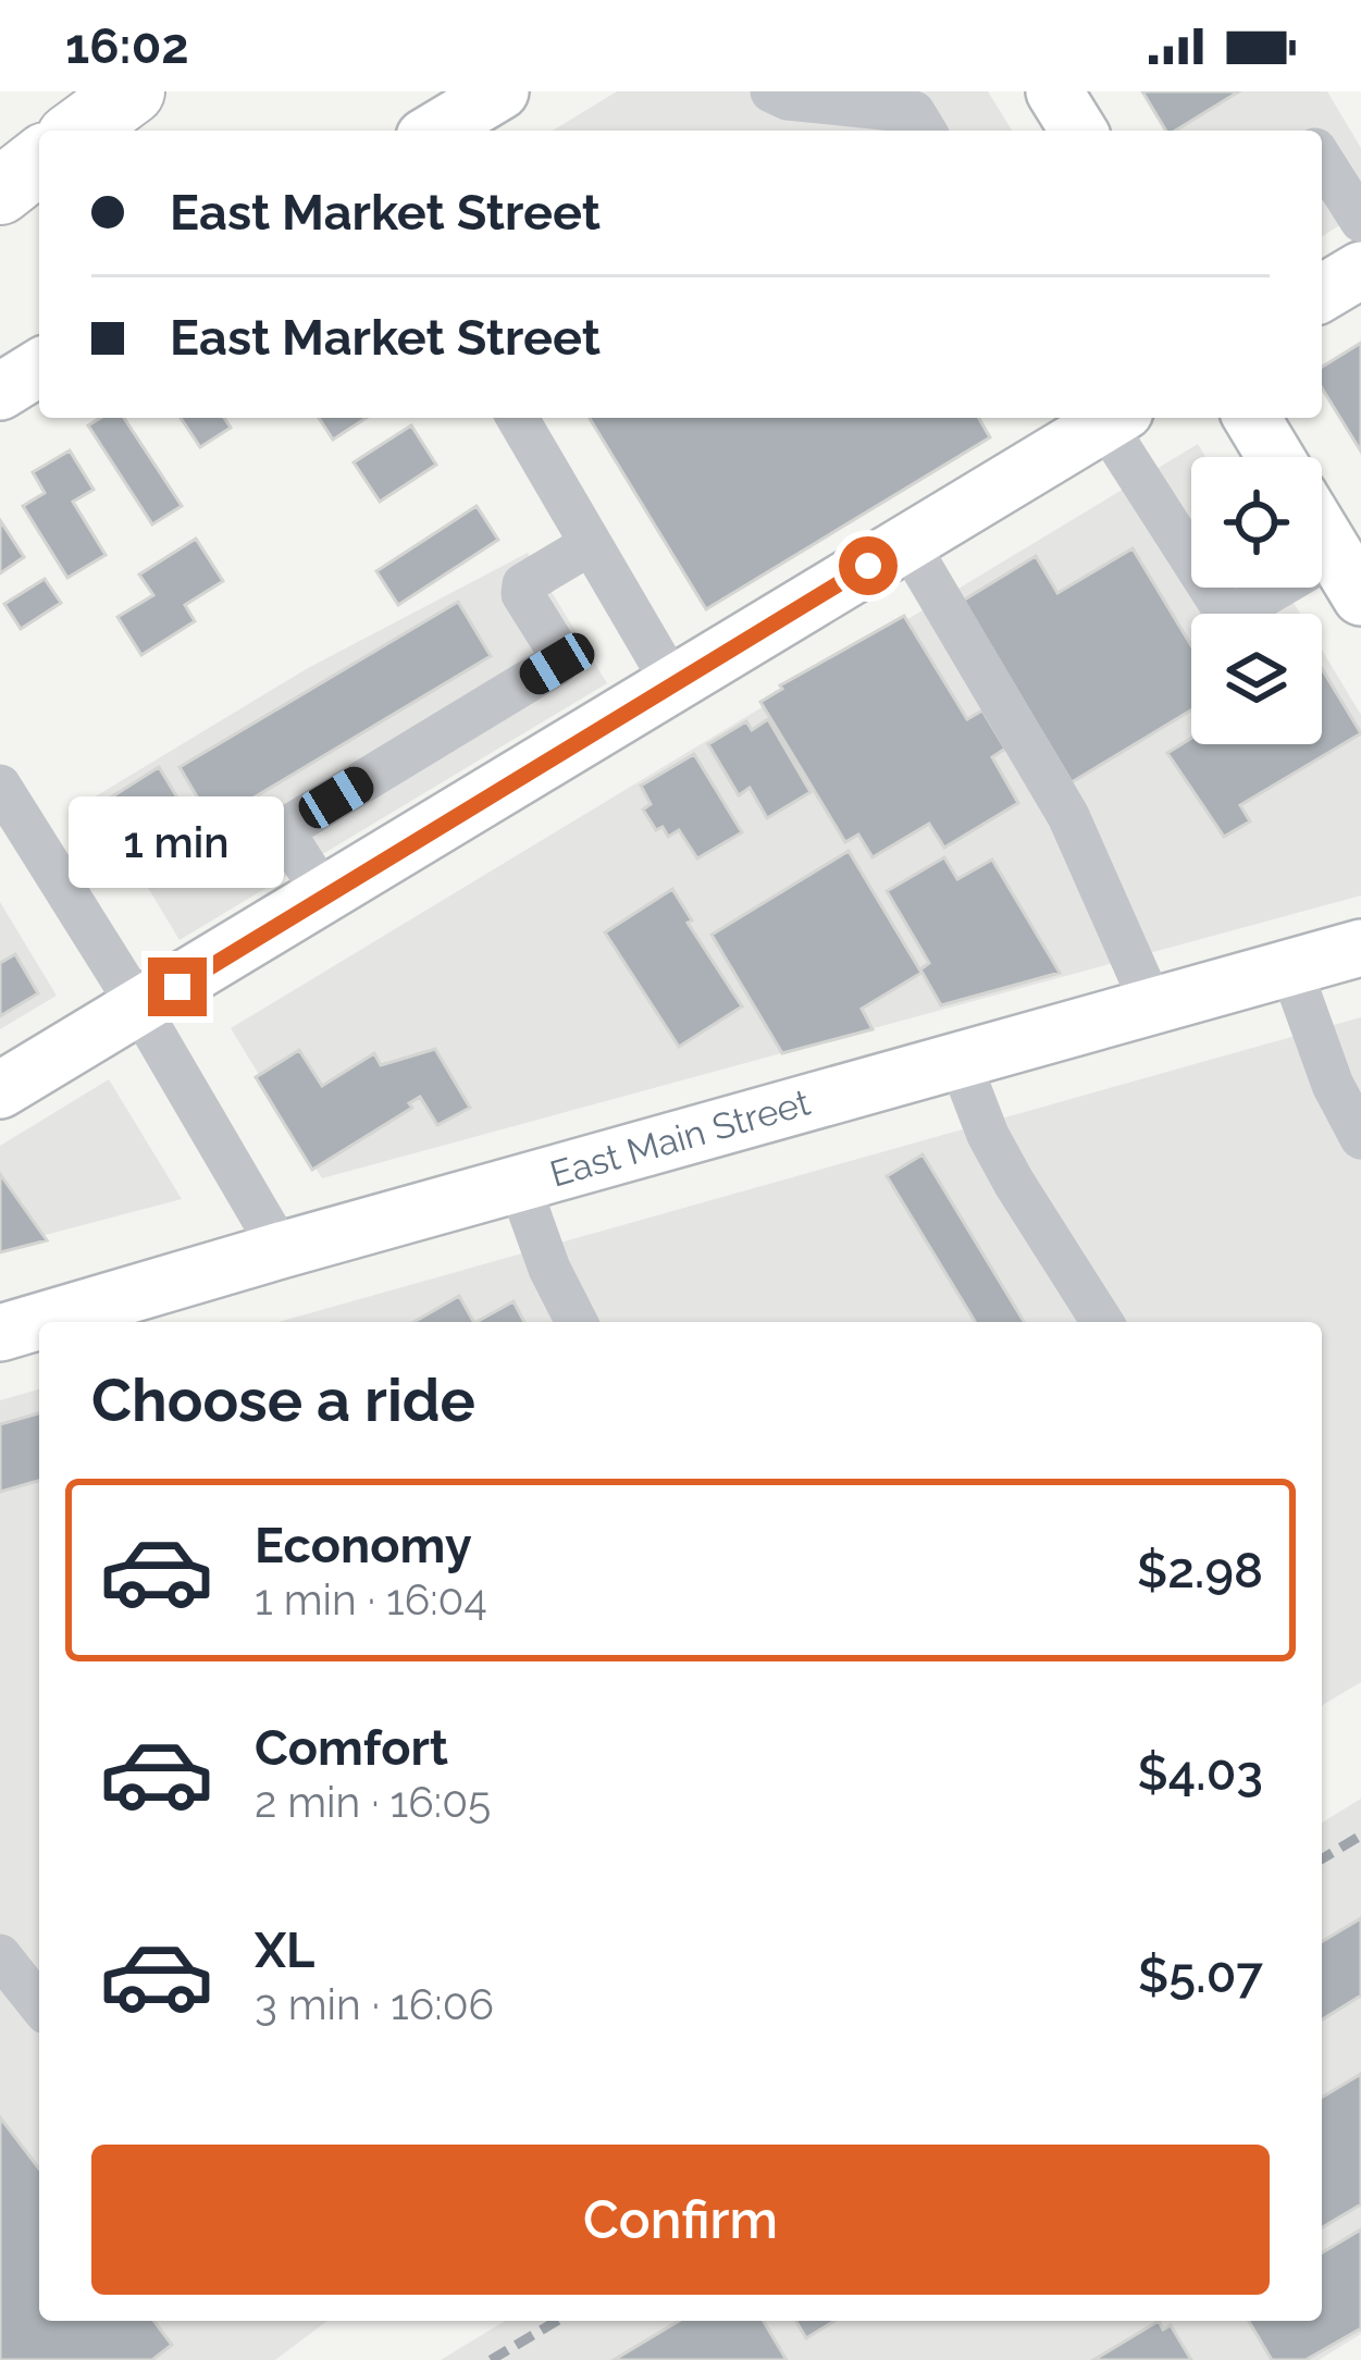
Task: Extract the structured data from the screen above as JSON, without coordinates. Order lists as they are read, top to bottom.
{
  "streets": {
    "main road": ["East Main Street"]
  },
  "page": {
    "status": "16:02",
    "banner": ["East Market Street", "East Market Street"],
    "bubble": "1 min",
    "heading": "Choose a ride",
    "list": [
      {
        "name": "Economy",
        "note": "1 min · 16:04",
        "value": "$2.98"
      },
      {
        "name": "Comfort",
        "note": "2 min · 16:05",
        "value": "$4.03"
      },
      {
        "name": "XL",
        "note": "3 min · 16:06",
        "value": "$5.07"
      }
    ],
    "buttons": "Confirm"
  }
}
